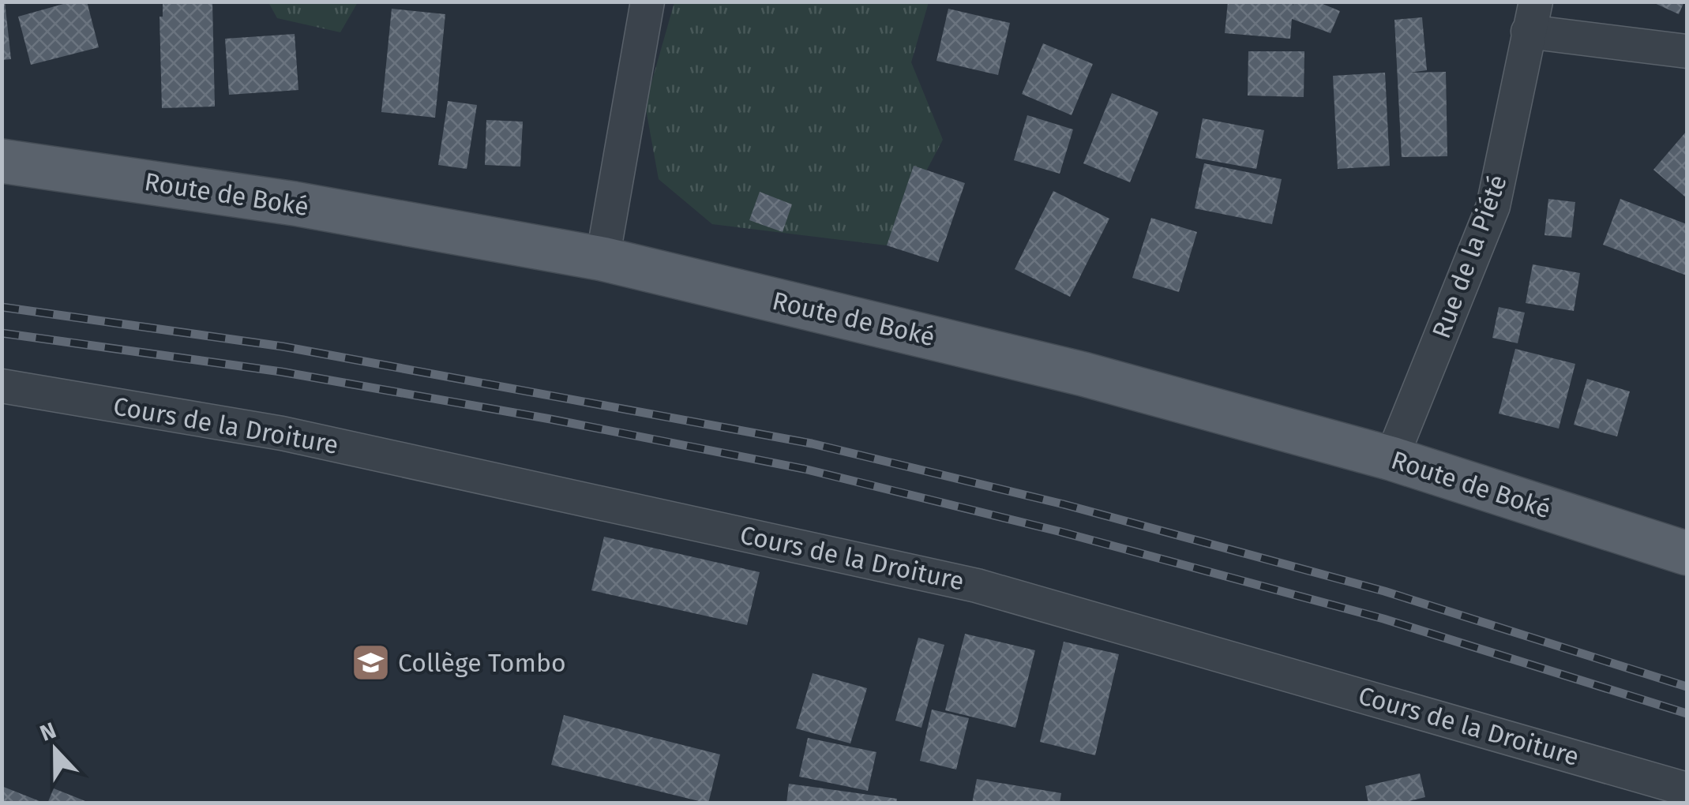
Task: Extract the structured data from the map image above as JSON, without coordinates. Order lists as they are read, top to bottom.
{
  "streets": {
    "main road": ["Route de Boké"],
    "street": ["Rue de la Piété", "Cours de la Droiture"]
  },
  "crossings": [
    ["Route de Boké", "Rue de la Piété"]
  ],
  "places": {
    "school or university": ["Collège Tombo"]
  },
  "north": "top"
}
